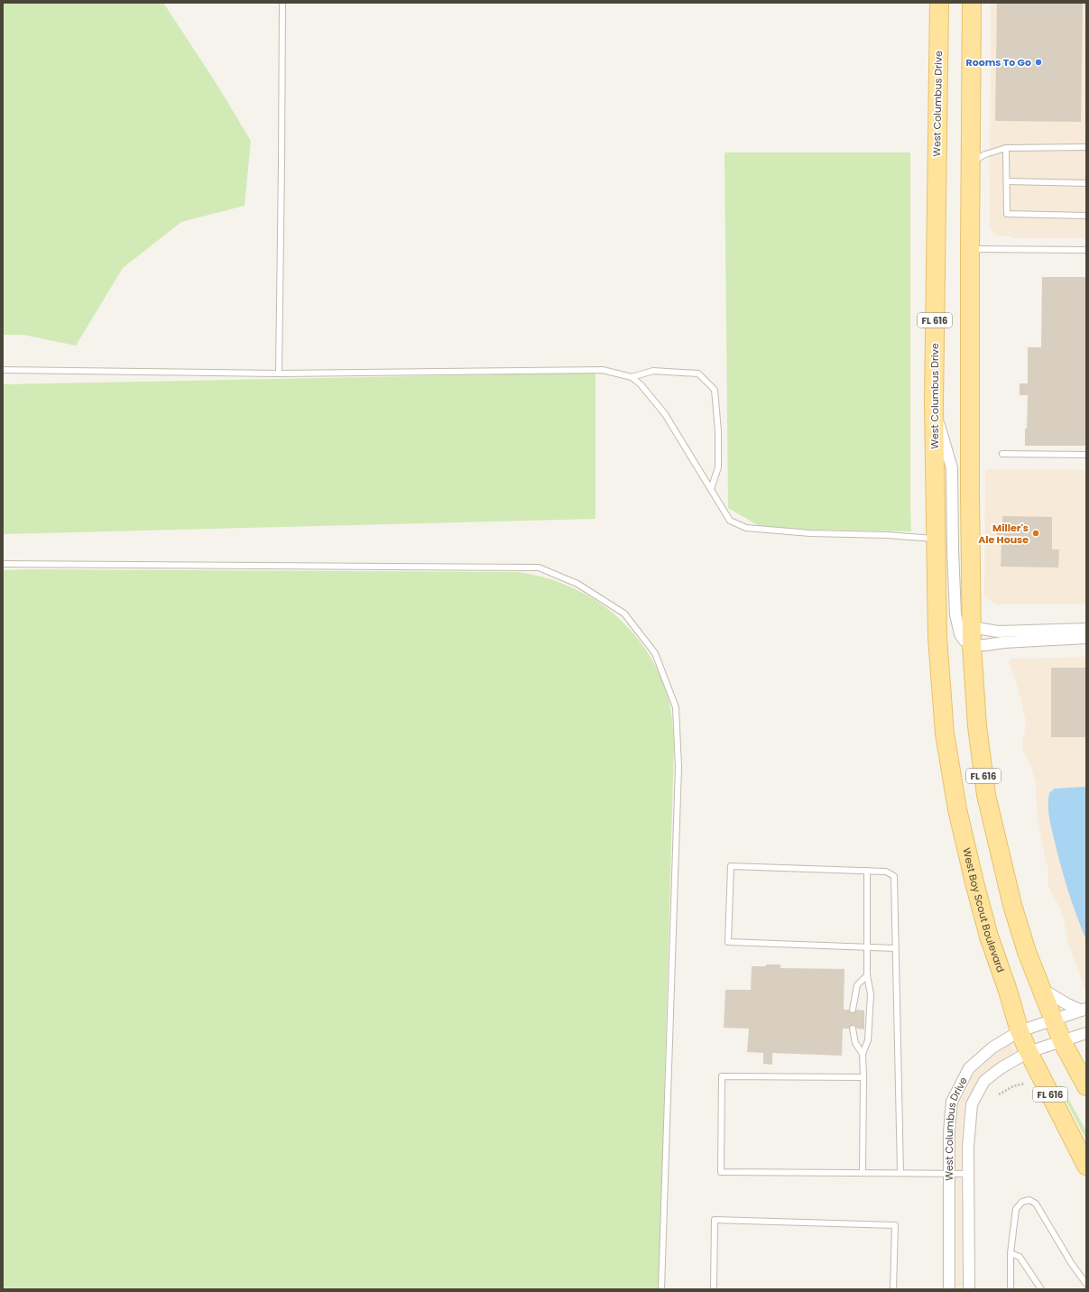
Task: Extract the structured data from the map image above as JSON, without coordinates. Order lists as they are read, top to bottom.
{
  "streets": {
    "main road": ["West Columbus Drive", "FL 616", "West Boy Scout Boulevard"]
  },
  "crossings": [
    ["West Columbus Drive", "FL 616"],
    ["West Columbus Drive", "West Boy Scout Boulevard"]
  ],
  "places": ["Rooms To Go", "Miller's Ale House"]
}
